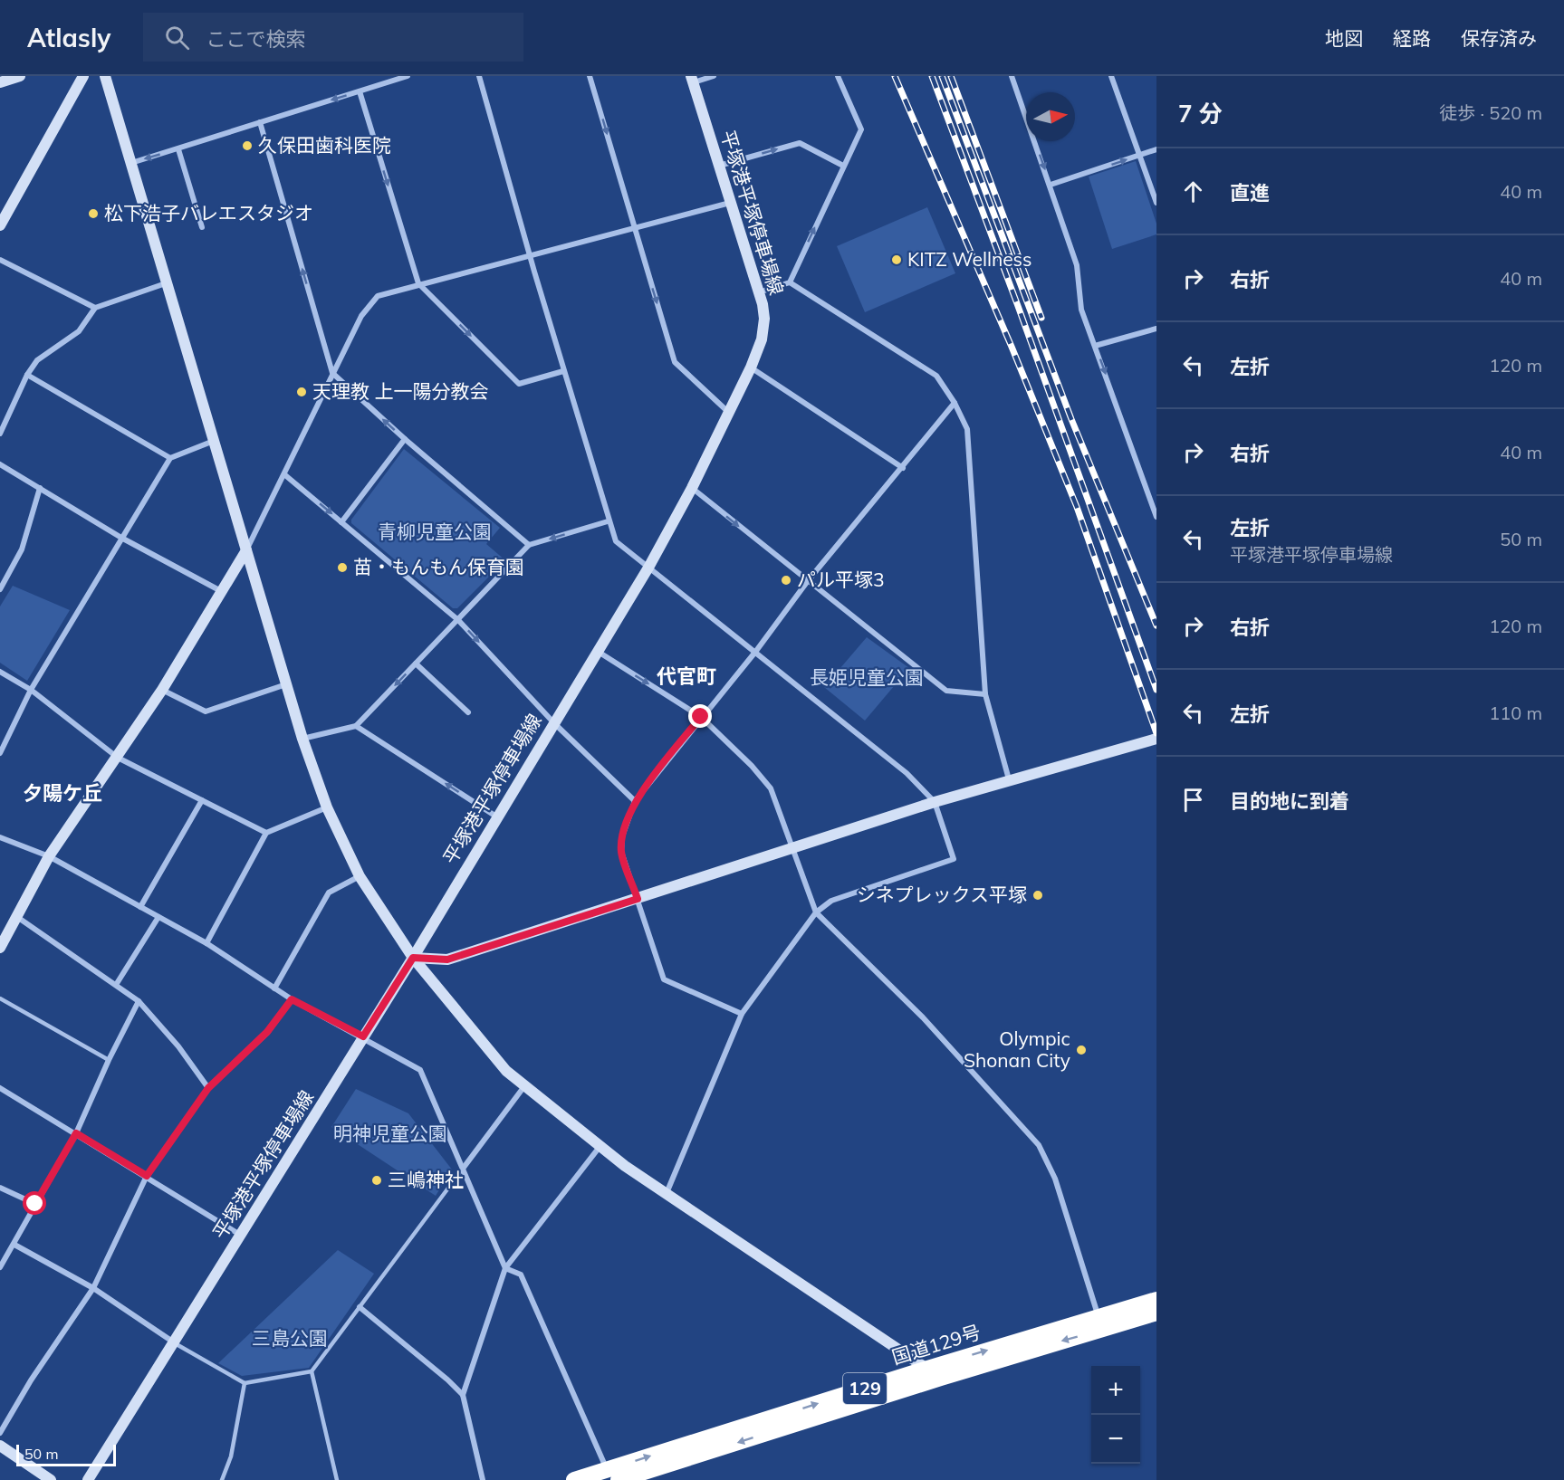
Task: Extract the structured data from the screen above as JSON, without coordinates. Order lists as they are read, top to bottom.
{
  "streets": {
    "highway": ["国道129号", "129"],
    "street": ["平塚港平塚停車場線"]
  },
  "districts": ["代官町", "夕陽ケ丘"],
  "parks": [
    "青柳児童公園",
    "長姫児童公園",
    "明神児童公園",
    "三島公園"
  ],
  "places": [
    "久保田歯科医院",
    "松下浩子バレエスタジオ",
    "KITZ Wellness",
    "天理教 上一陽分教会",
    "苗・もんもん保育園",
    "パル平塚3",
    "シネプレックス平塚",
    "Olympic Shonan City",
    "三嶋神社"
  ],
  "scale_bar": "50 m",
  "north": "right",
  "page": {
    "header": "Atlasly",
    "search": "ここで検索",
    "nav": ["地図", "経路", "保存済み"],
    "heading": ["7 分", "徒歩 · 520 m"],
    "list": [
      ["直進", "40 m"],
      ["右折", "40 m"],
      ["左折", "120 m"],
      ["右折", "40 m"],
      ["左折", "平塚港平塚停車場線", "50 m"],
      ["右折", "120 m"],
      ["左折", "110 m"],
      "目的地に到着"
    ],
    "map_buttons": ["+", "−"],
    "scale": "50 m"
  }
}
